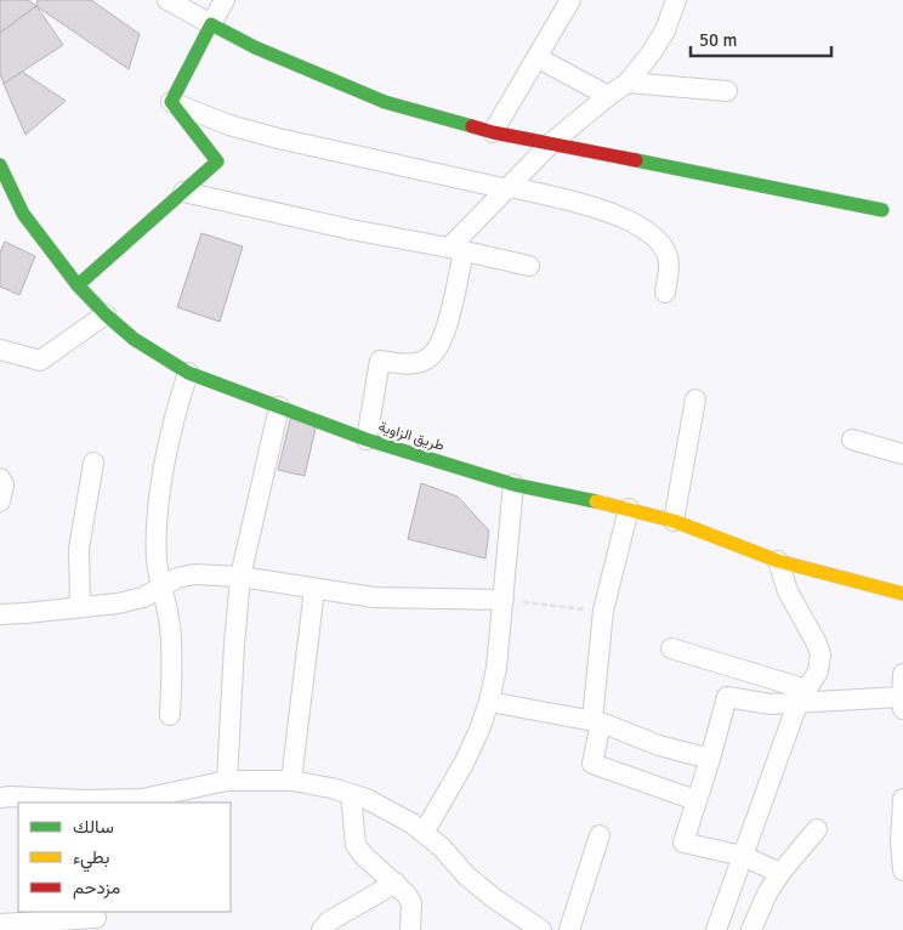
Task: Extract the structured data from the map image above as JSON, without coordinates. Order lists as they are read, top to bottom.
{
  "streets": {
    "street": ["طريق الزاوية"]
  },
  "legend": ["سالك", "بطيء", "مزدحم"],
  "scale_bar": "50 m"
}
